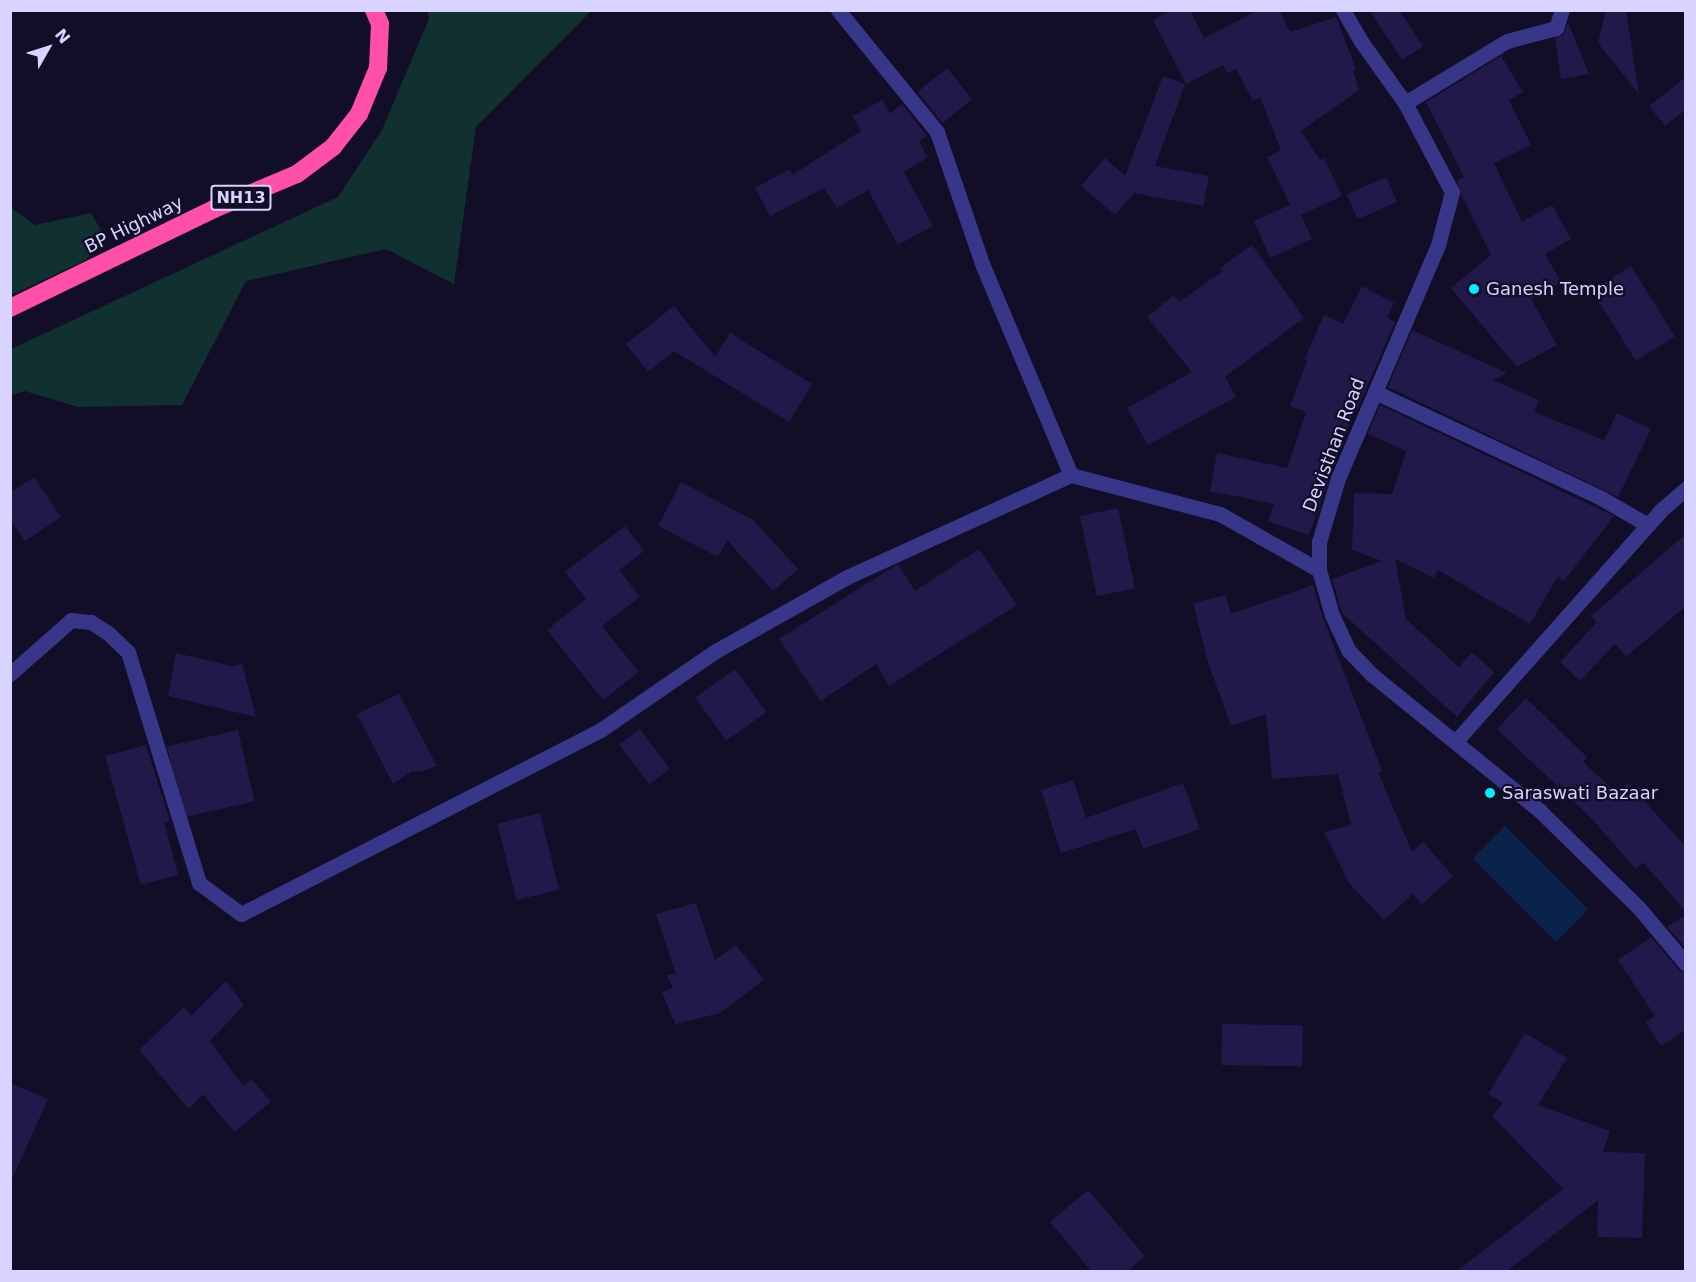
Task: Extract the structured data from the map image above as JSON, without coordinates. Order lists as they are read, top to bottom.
{
  "streets": {
    "highway": ["NH13", "BP Highway"],
    "street": ["Devisthan Road"]
  },
  "places": ["Ganesh Temple", "Saraswati Bazaar"],
  "north": "top right"
}
